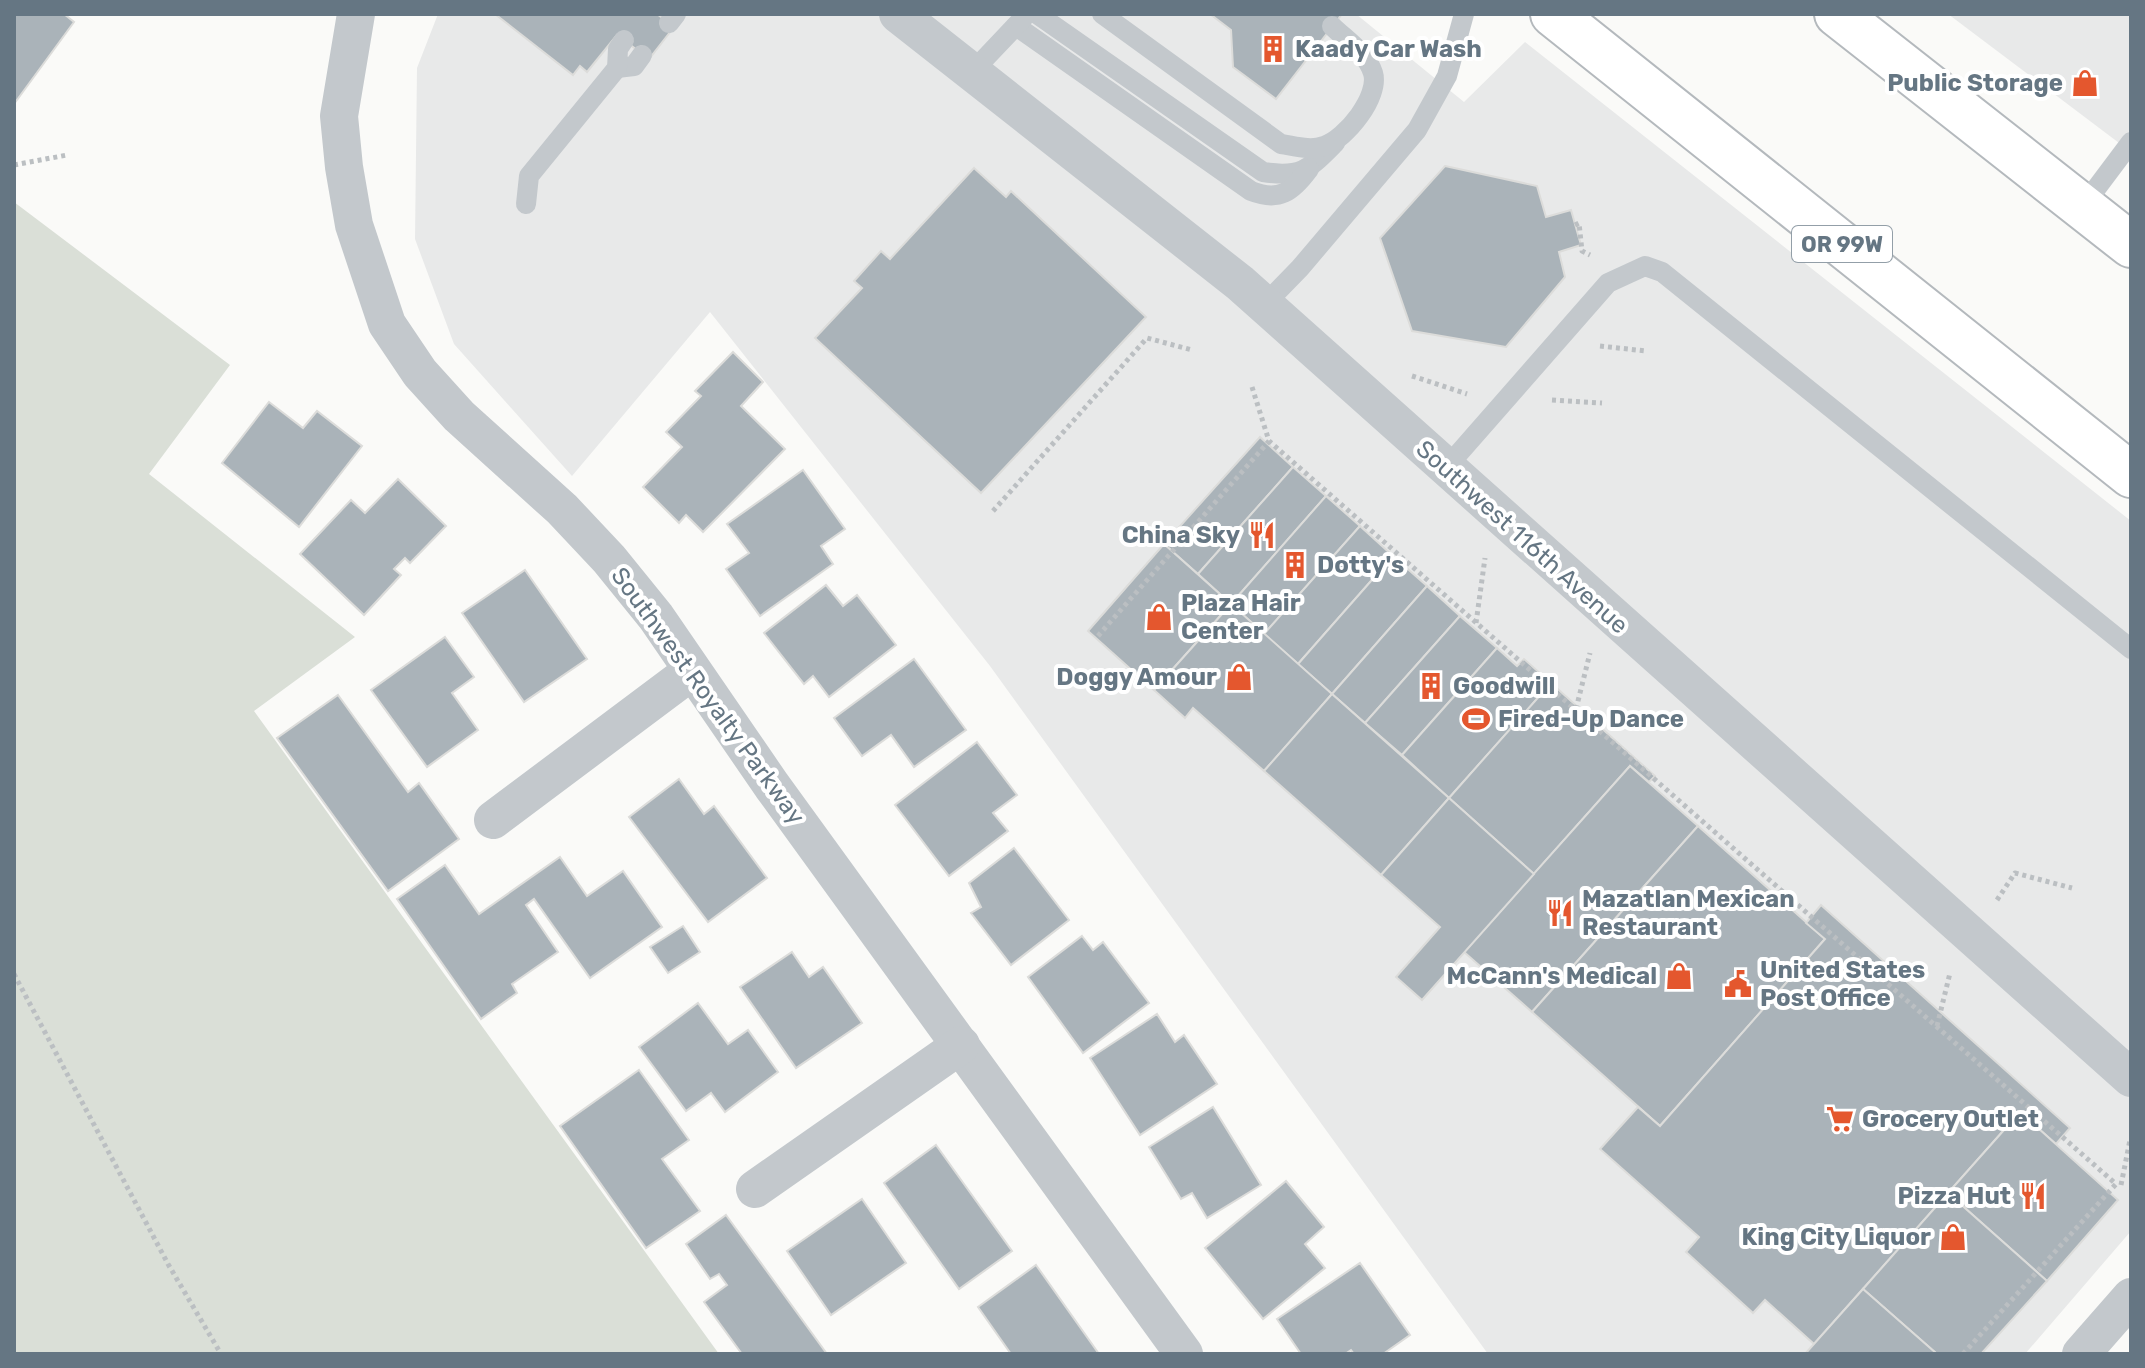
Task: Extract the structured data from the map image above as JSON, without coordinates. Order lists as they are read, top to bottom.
{
  "streets": {
    "highway": ["OR 99W"],
    "street": ["Southwest 116th Avenue", "Southwest Royalty Parkway"]
  },
  "places": {
    "building": ["Kaady Car Wash", "Dotty's", "Goodwill"],
    "shop": [
      "Public Storage",
      "Plaza Hair Center",
      "Doggy Amour",
      "McCann's Medical",
      "King City Liquor"
    ],
    "restaurant": ["China Sky", "Mazatlan Mexican Restaurant", "Pizza Hut"],
    "sports": ["Fired-Up Dance"],
    "public building": ["United States Post Office"],
    "supermarket": ["Grocery Outlet"]
  }
}
